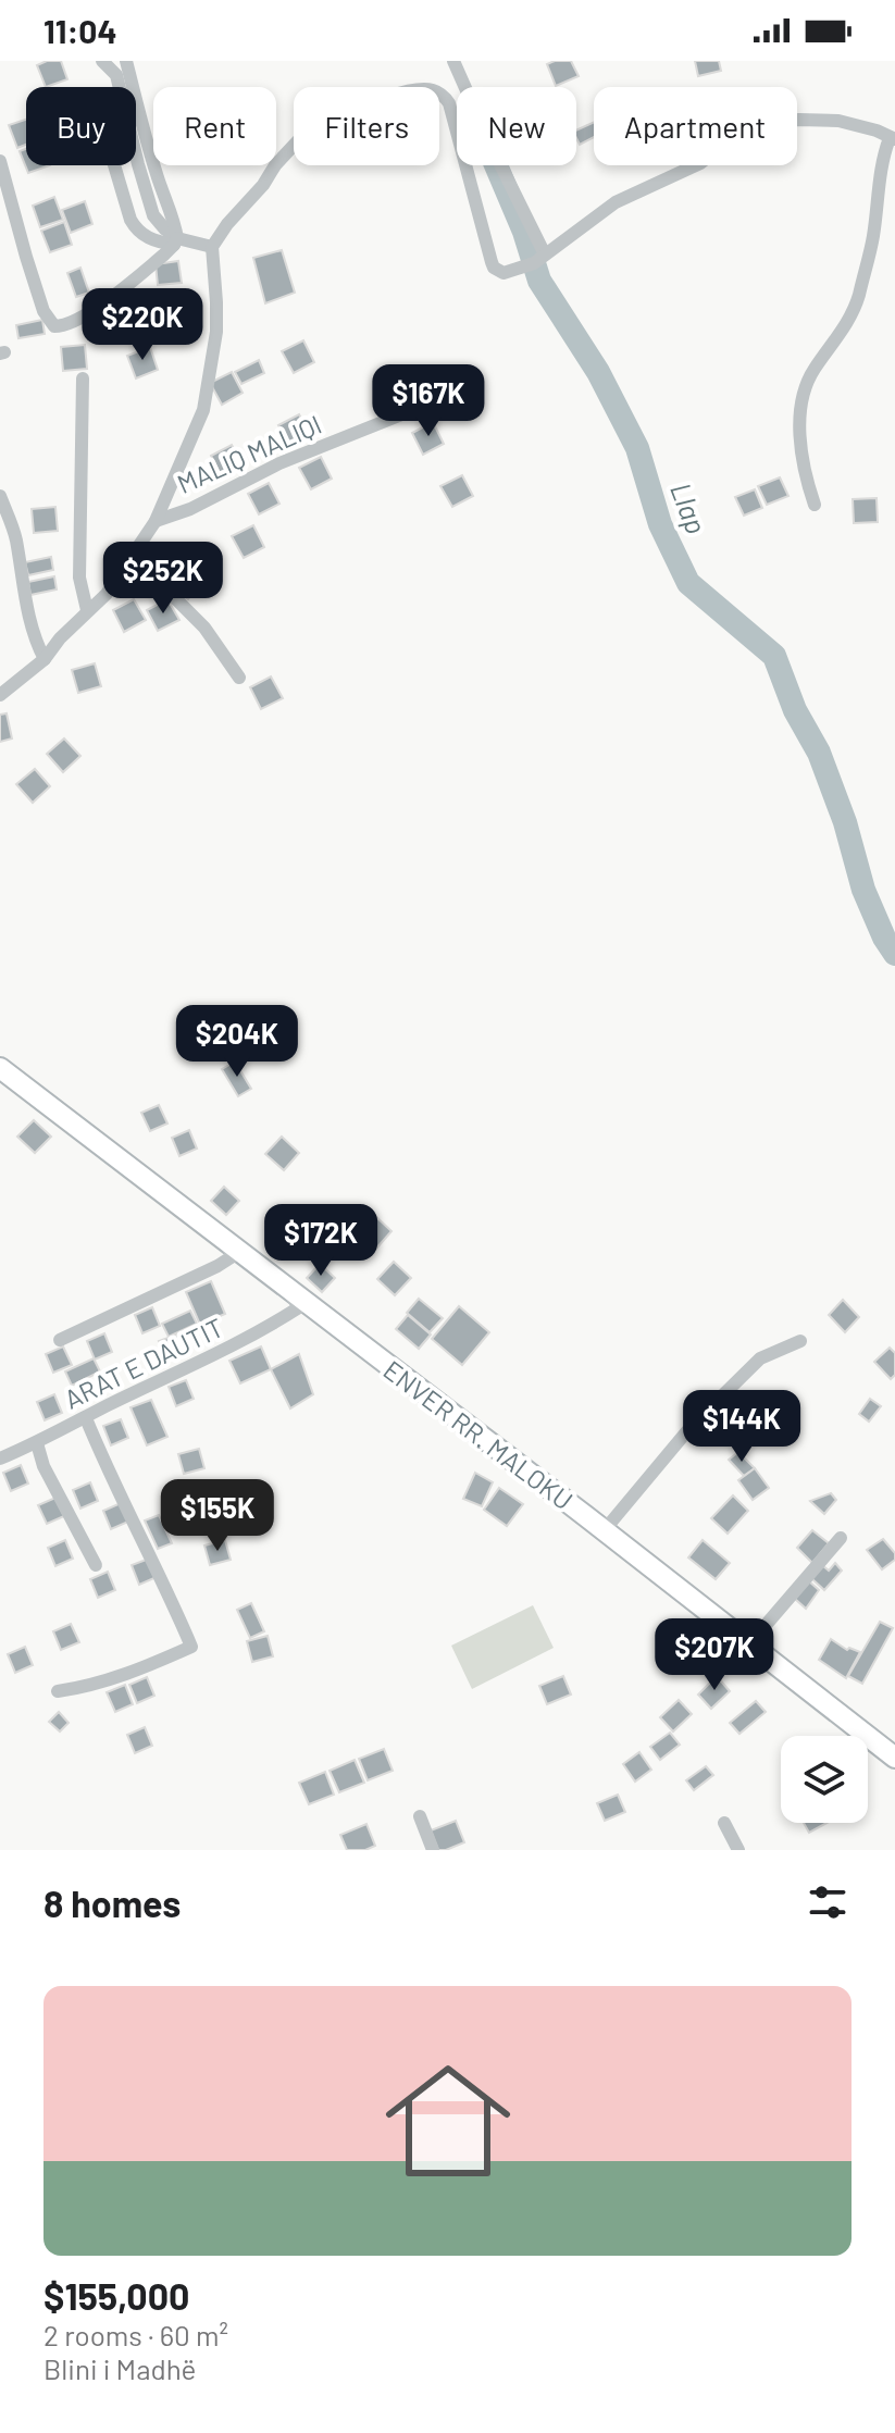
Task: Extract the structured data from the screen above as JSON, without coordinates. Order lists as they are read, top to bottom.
{
  "streets": {
    "main road": ["ENVER RR. MALOKU"],
    "street": ["MALIQ MALIQI", "ARAT E DAUTIT"]
  },
  "crossings": [
    ["ARAT E DAUTIT", "ENVER RR. MALOKU"]
  ],
  "water": ["Llap"],
  "page": {
    "status": "11:04",
    "chip": [
      "Buy",
      "Rent",
      "Filters",
      "New",
      "Apartment"
    ],
    "price": [
      "$220K",
      "$167K",
      "$252K",
      "$204K",
      "$172K",
      "$144K",
      "$155K",
      "$207K"
    ],
    "heading": "8 homes",
    "list": [
      {
        "name": "$155,000",
        "note": "2 rooms · 60 m² · Blini i Madhë"
      }
    ]
  }
}
